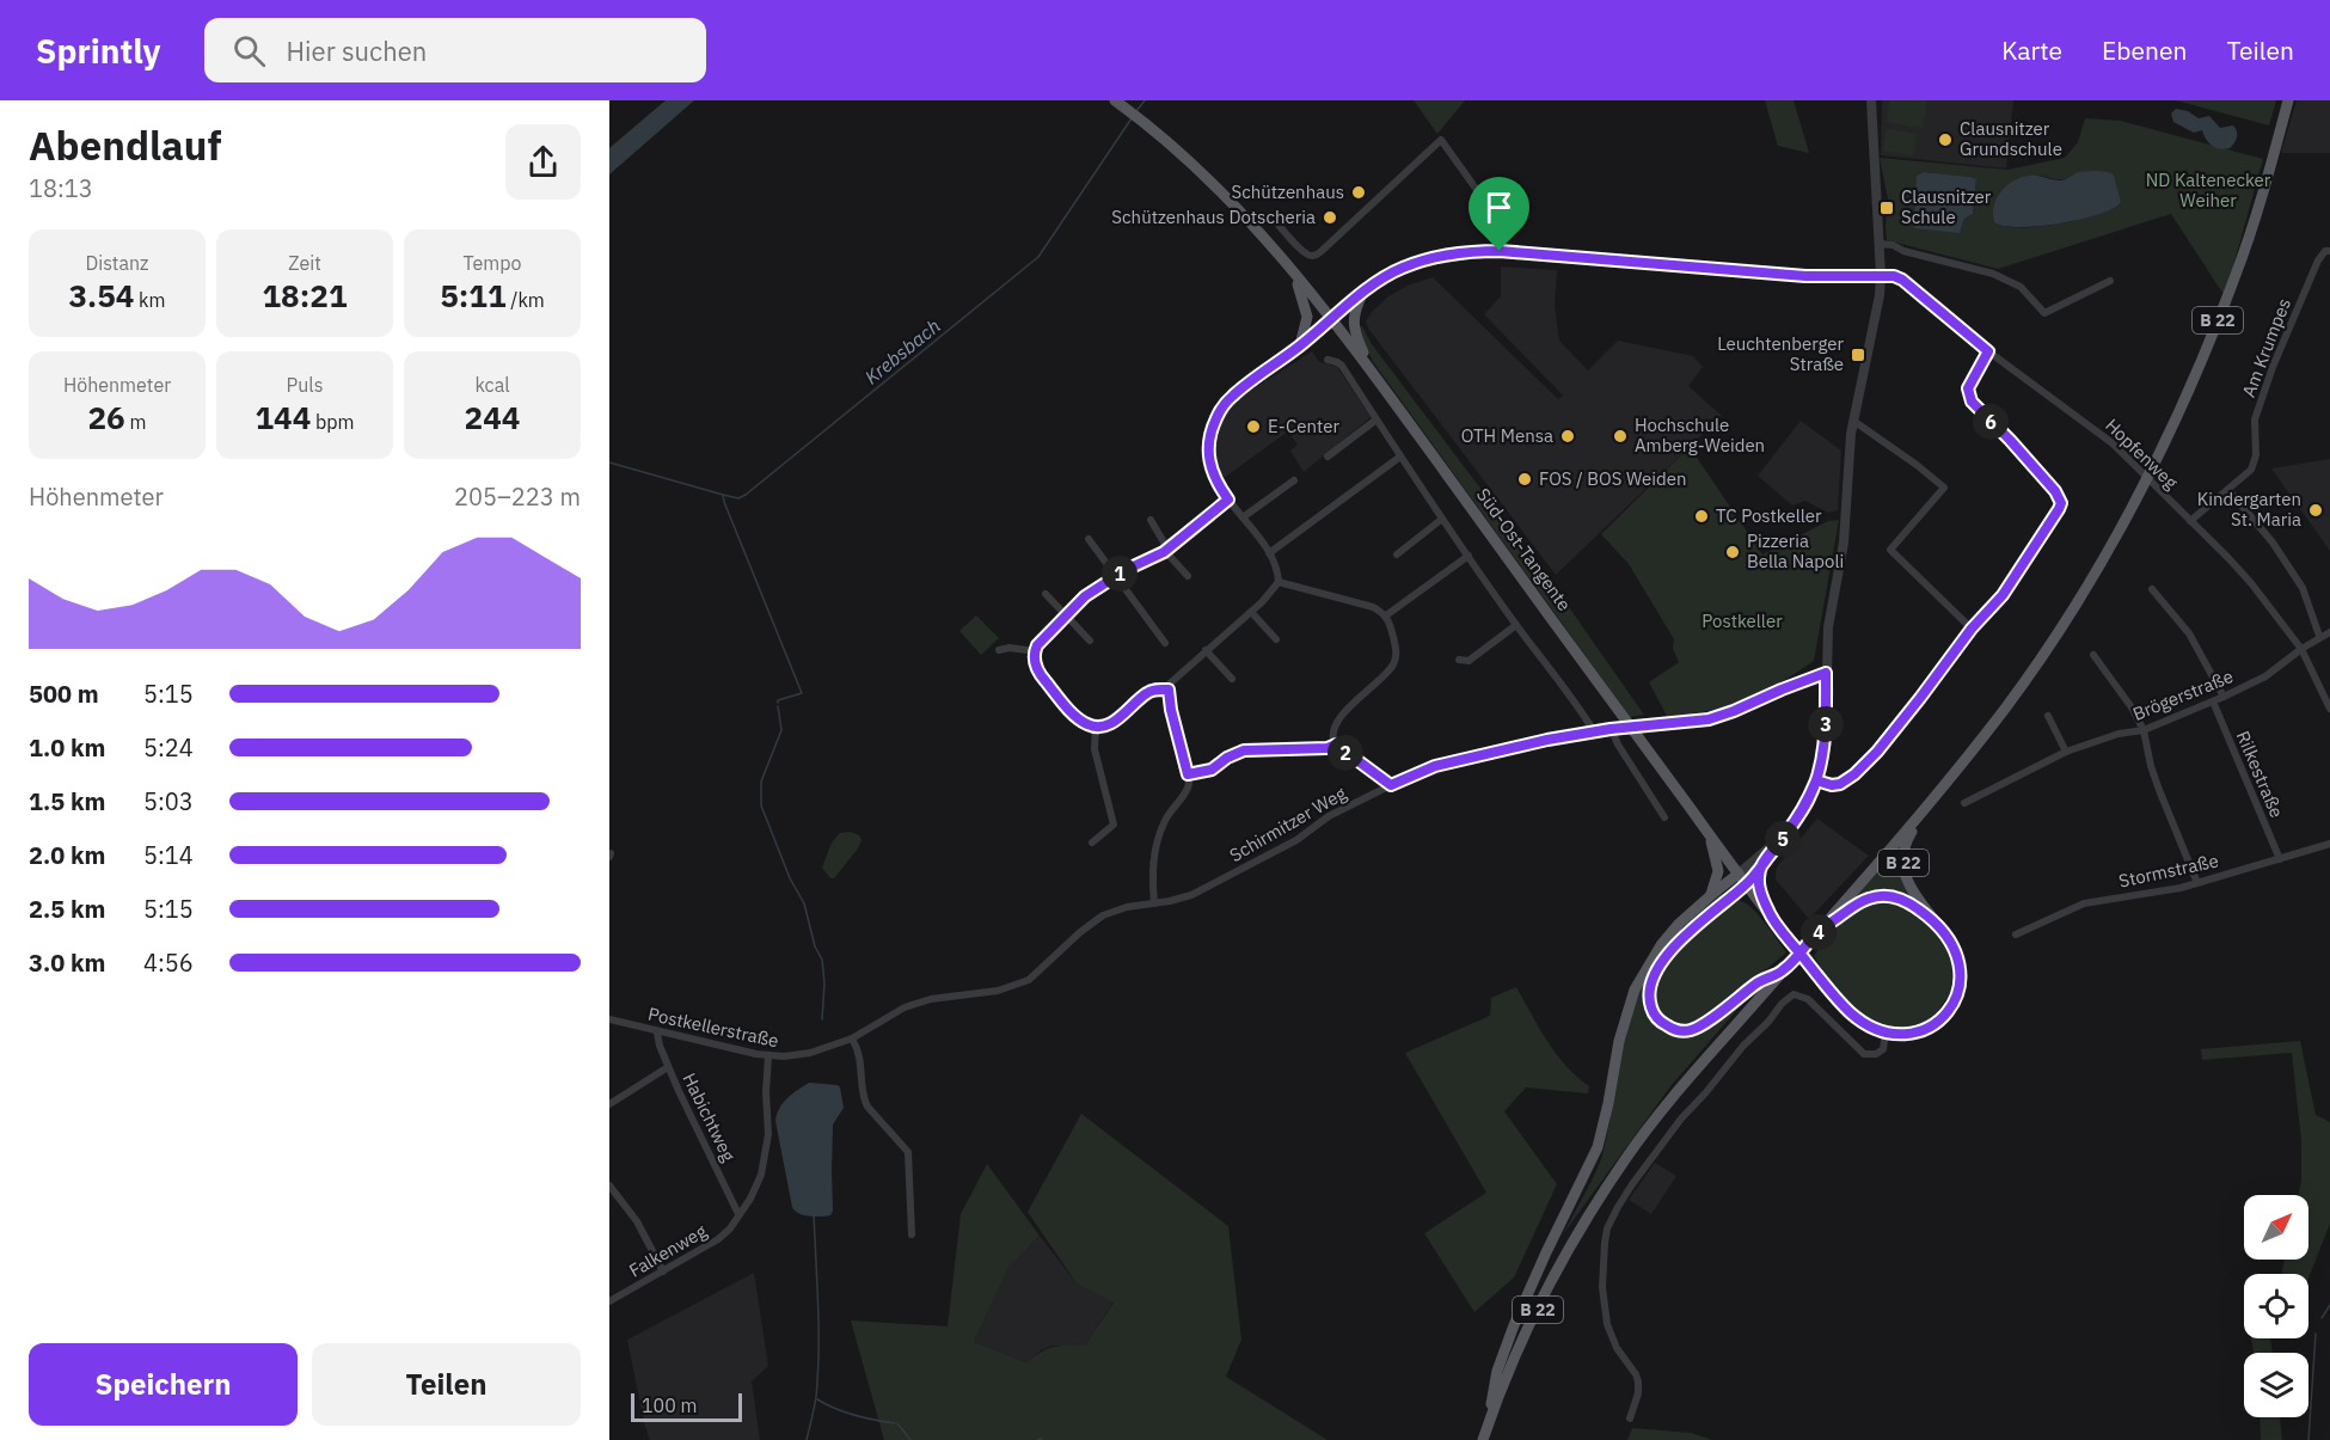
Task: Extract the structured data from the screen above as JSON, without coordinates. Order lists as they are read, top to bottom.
{
  "streets": {
    "main road": ["B 22", "Süd-Ost-Tangente"],
    "street": [
      "Am Krumpes",
      "Hopfenweg",
      "Brögerstraße",
      "Rilkestraße",
      "Schirmitzer Weg",
      "Stormstraße",
      "Postkellerstraße",
      "Habichtweg",
      "Falkenweg"
    ]
  },
  "crossings": [
    ["B 22", "Süd-Ost-Tangente"],
    ["Am Krumpes", "Hopfenweg"],
    ["Hopfenweg", "Brögerstraße"],
    ["Brögerstraße", "Rilkestraße"],
    ["Rilkestraße", "Stormstraße"],
    ["Schirmitzer Weg", "Postkellerstraße"],
    ["Postkellerstraße", "Habichtweg"],
    ["Postkellerstraße", "Falkenweg"],
    ["Habichtweg", "Falkenweg"]
  ],
  "water": ["Krebsbach"],
  "parks": ["ND Kaltenecker Weiher", "Postkeller"],
  "places": {
    "other": [
      "Clausnitzer Grundschule",
      "Schützenhaus",
      "Schützenhaus Dotscheria",
      "E-Center",
      "OTH Mensa",
      "Hochschule Amberg-Weiden",
      "FOS / BOS Weiden",
      "Kindergarten St. Maria",
      "TC Postkeller",
      "Pizzeria Bella Napoli"
    ],
    "transit": ["Clausnitzer Schule", "Leuchtenberger Straße"]
  },
  "scale_bar": "100 m",
  "north": "top right",
  "page": {
    "header": "Sprintly",
    "search": "Hier suchen",
    "nav": ["Karte", "Ebenen", "Teilen"],
    "heading": ["Abendlauf", "18:13"],
    "stats": [
      ["Distanz", "3.54 km"],
      ["Zeit", "18:21"],
      ["Tempo", "5:11 /km"],
      ["Höhenmeter", "26 m"],
      ["Puls", "144 bpm"],
      ["kcal", "244"]
    ],
    "pins": [
      "6",
      "1",
      "3",
      "2",
      "5",
      "4"
    ],
    "chart": ["Höhenmeter", "205–223 m"],
    "list": [
      {
        "name": "500 m",
        "note": "5:15"
      },
      {
        "name": "1.0 km",
        "note": "5:24"
      },
      {
        "name": "1.5 km",
        "note": "5:03"
      },
      {
        "name": "2.0 km",
        "note": "5:14"
      },
      {
        "name": "2.5 km",
        "note": "5:15"
      },
      {
        "name": "3.0 km",
        "note": "4:56"
      }
    ],
    "buttons": ["Speichern", "Teilen"],
    "scale": "100 m"
  }
}
